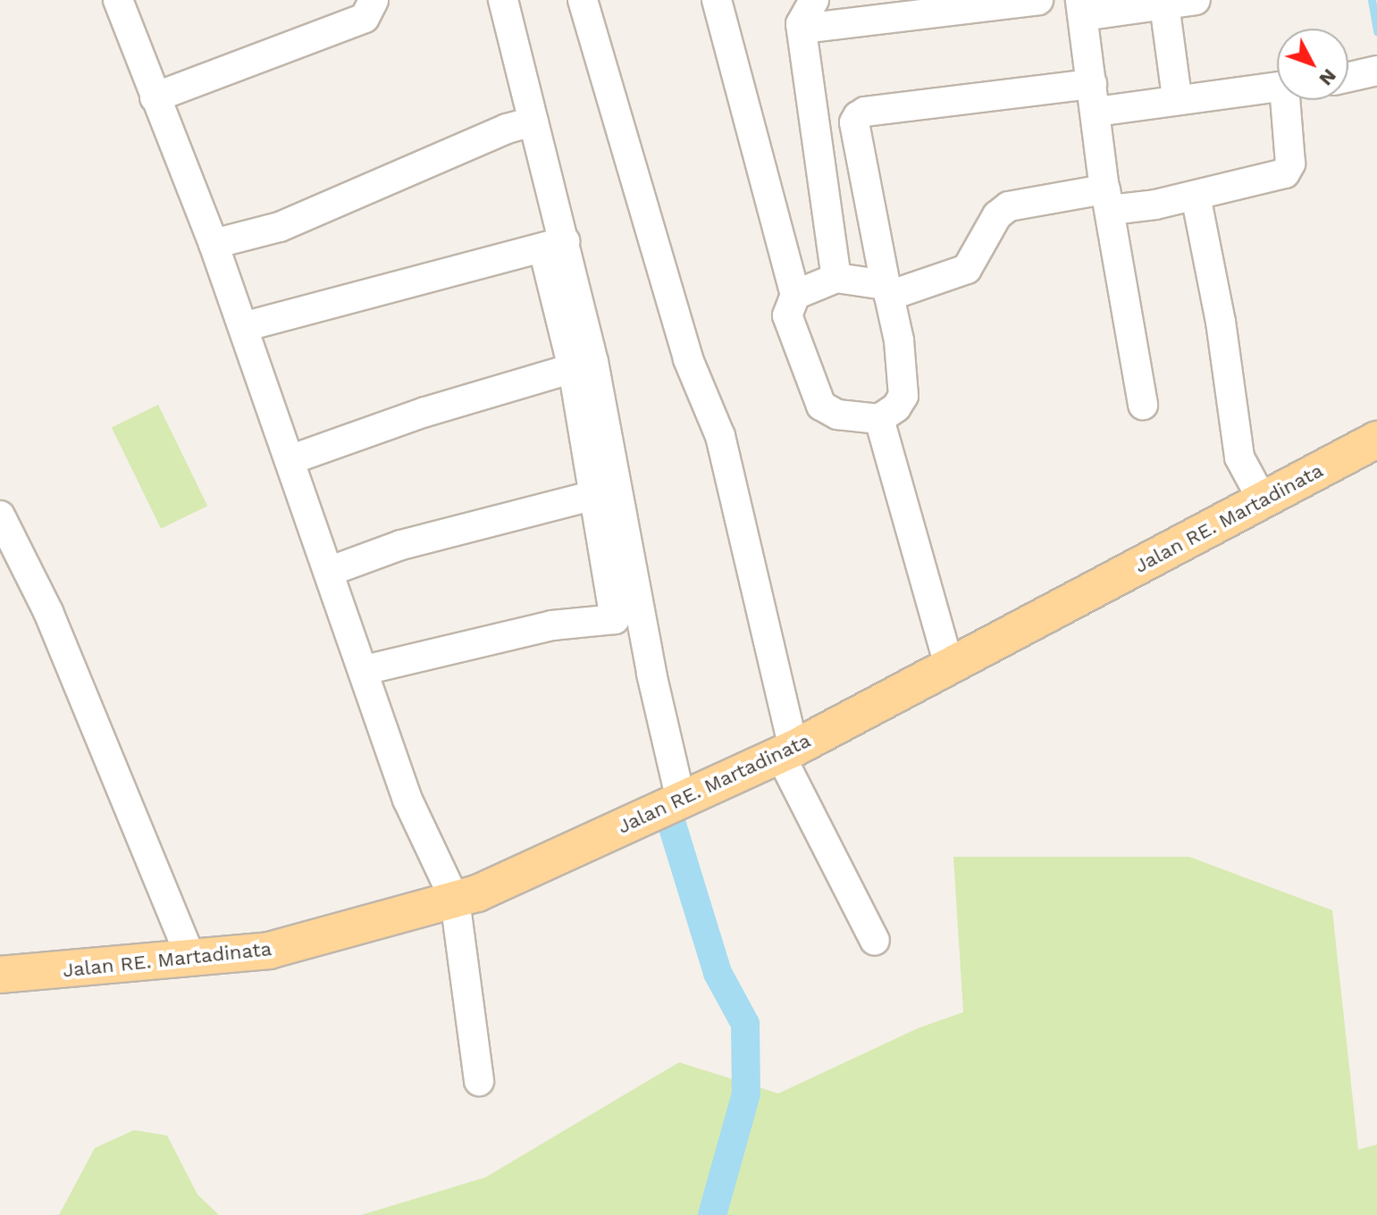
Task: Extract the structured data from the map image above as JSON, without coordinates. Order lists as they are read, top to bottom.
{
  "streets": {
    "main road": ["Jalan RE. Martadinata"]
  },
  "north": "bottom right"
}
